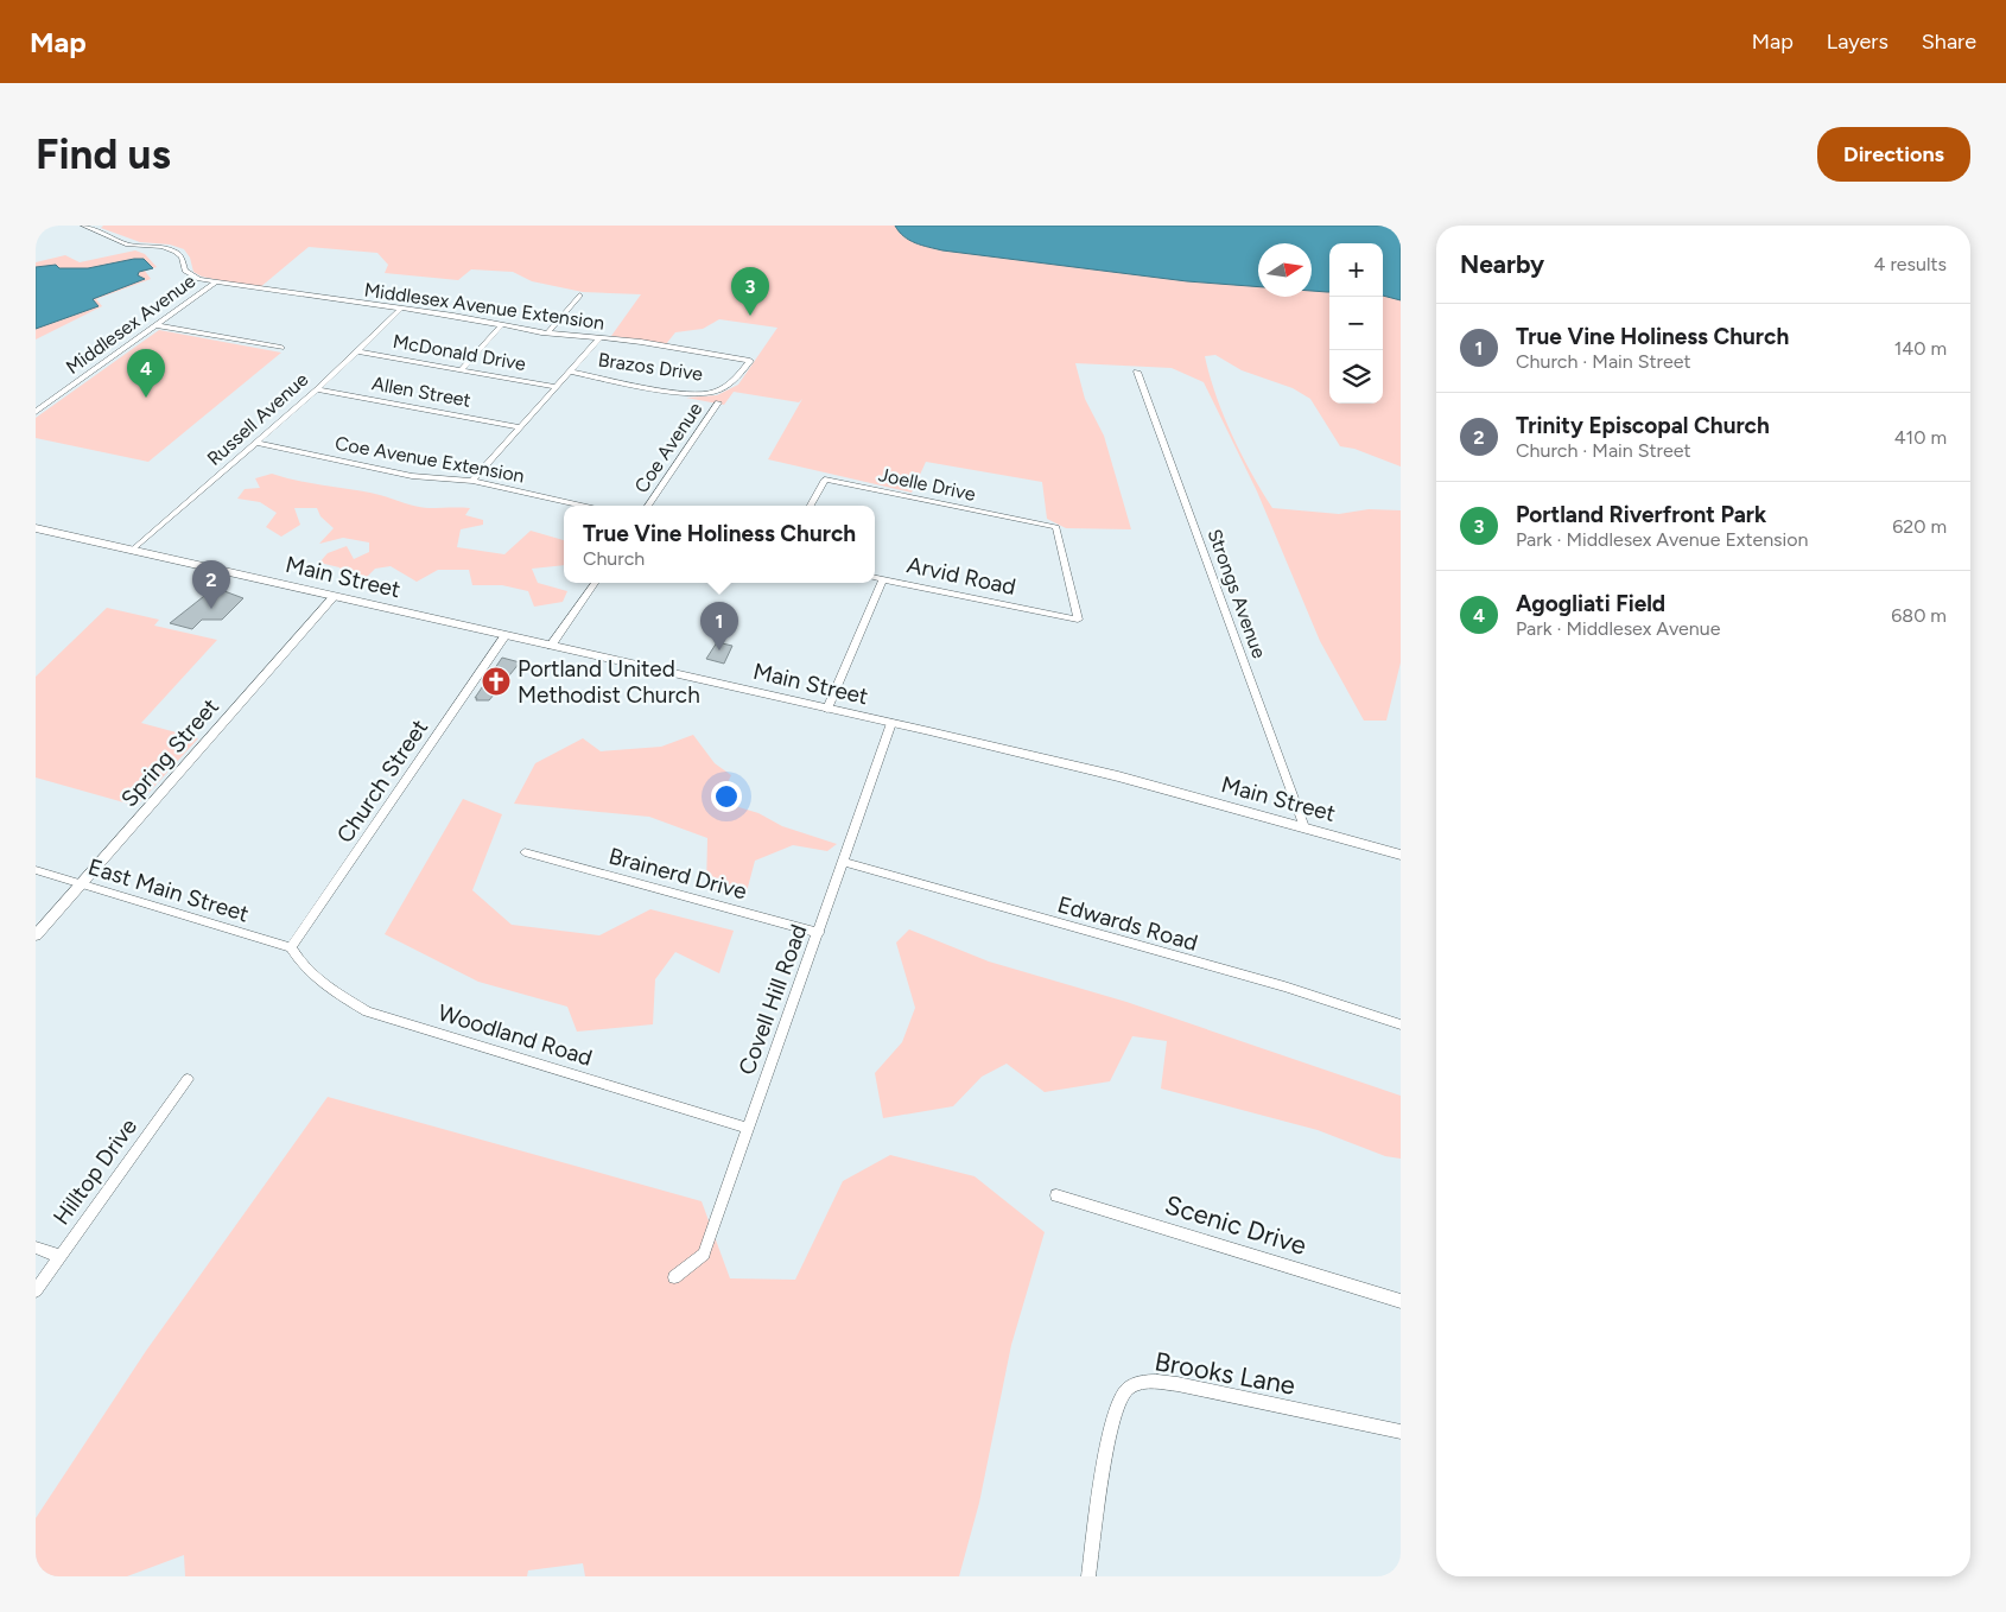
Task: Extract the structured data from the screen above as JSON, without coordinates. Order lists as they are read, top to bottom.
{
  "streets": {
    "main road": ["Main Street"],
    "street": [
      "Middlesex Avenue Extension",
      "Middlesex Avenue",
      "McDonald Drive",
      "Brazos Drive",
      "Allen Street",
      "Russell Avenue",
      "Coe Avenue",
      "Coe Avenue Extension",
      "Joelle Drive",
      "Arvid Road",
      "Strongs Avenue",
      "Spring Street",
      "Church Street",
      "Brainerd Drive",
      "East Main Street",
      "Edwards Road",
      "Covell Hill Road",
      "Woodland Road",
      "Hilltop Drive",
      "Scenic Drive",
      "Brooks Lane"
    ]
  },
  "crossings": [
    ["Middlesex Avenue Extension", "Middlesex Avenue"],
    ["Middlesex Avenue Extension", "Brazos Drive"],
    ["Middlesex Avenue Extension", "Russell Avenue"],
    ["McDonald Drive", "Russell Avenue"],
    ["Allen Street", "Russell Avenue"],
    ["Russell Avenue", "Coe Avenue Extension"],
    ["Russell Avenue", "Main Street"],
    ["Joelle Drive", "Arvid Road"],
    ["Arvid Road", "Main Street"],
    ["Main Street", "Strongs Avenue"],
    ["Main Street", "Spring Street"],
    ["Main Street", "Church Street"],
    ["Main Street", "Covell Hill Road"],
    ["Spring Street", "East Main Street"],
    ["Church Street", "East Main Street"],
    ["Church Street", "Woodland Road"],
    ["Brainerd Drive", "Covell Hill Road"],
    ["East Main Street", "Woodland Road"],
    ["Edwards Road", "Covell Hill Road"],
    ["Covell Hill Road", "Woodland Road"]
  ],
  "places": {
    "church": ["Portland United Methodist Church"]
  },
  "north": "right",
  "page": {
    "header": "Map",
    "nav": ["Map", "Layers", "Share"],
    "buttons": "Directions",
    "title": "Find us",
    "heading": ["Nearby", "4 results"],
    "map_buttons": ["+", "−"],
    "pins": [
      "3",
      "4",
      "2",
      "1"
    ],
    "list": [
      {
        "mark": "1",
        "name": "True Vine Holiness Church",
        "note": "Church · Main Street",
        "value": "140 m"
      },
      {
        "mark": "2",
        "name": "Trinity Episcopal Church",
        "note": "Church · Main Street",
        "value": "410 m"
      },
      {
        "mark": "3",
        "name": "Portland Riverfront Park",
        "note": "Park · Middlesex Avenue Extension",
        "value": "620 m"
      },
      {
        "mark": "4",
        "name": "Agogliati Field",
        "note": "Park · Middlesex Avenue",
        "value": "680 m"
      }
    ],
    "popup": ["True Vine Holiness Church", "Church"]
  }
}
